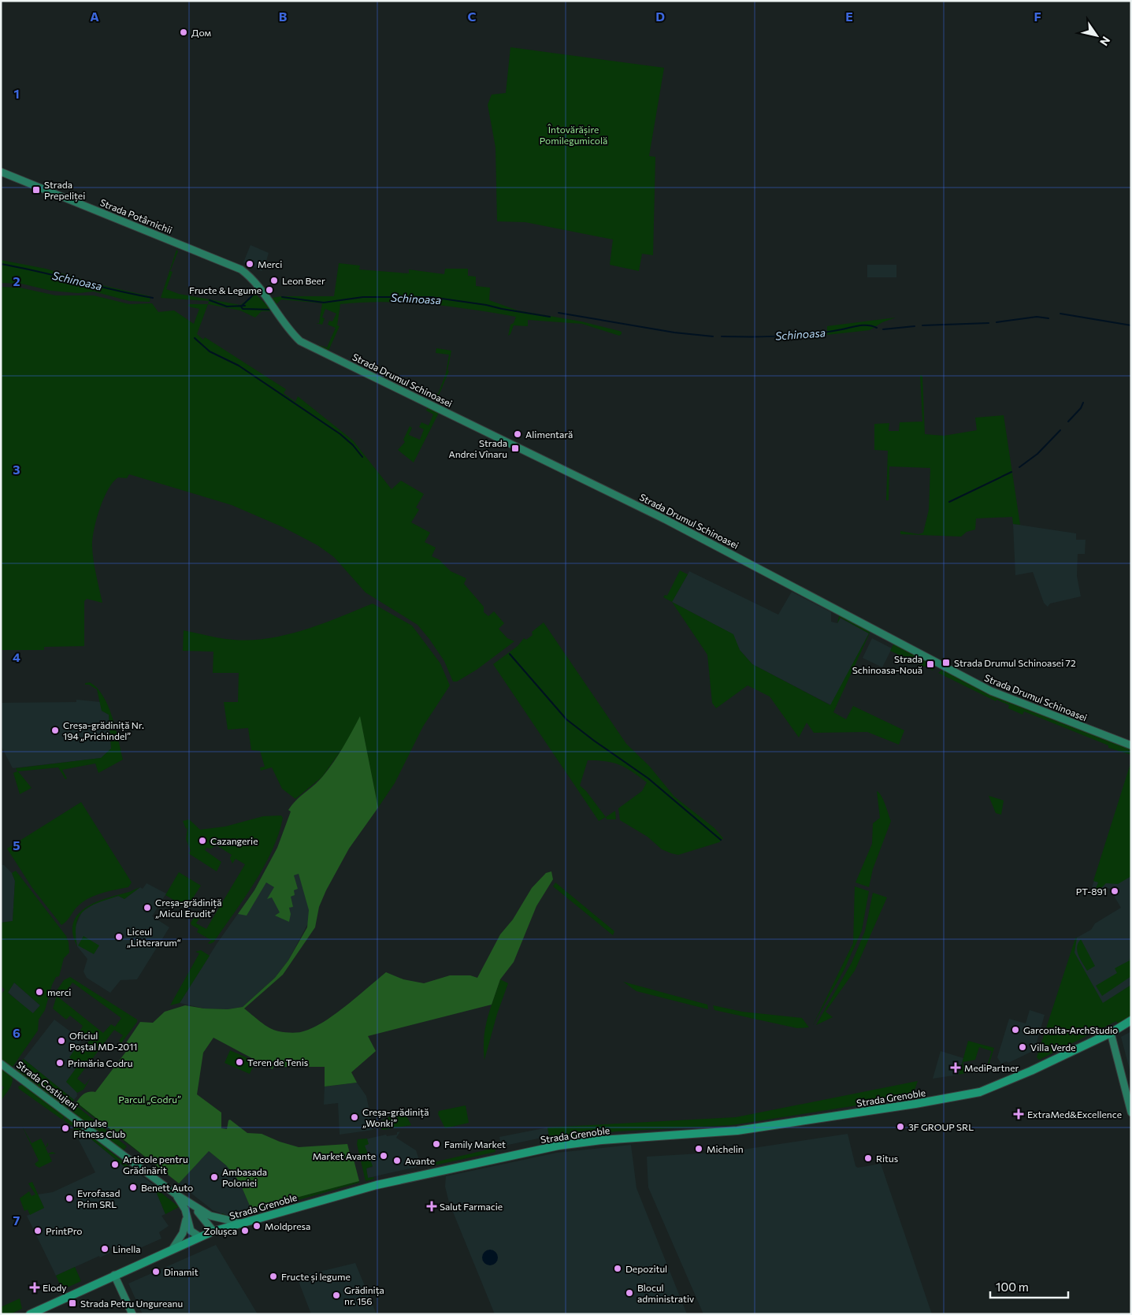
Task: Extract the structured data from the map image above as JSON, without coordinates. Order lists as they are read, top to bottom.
{
  "streets": {
    "main road": ["Strada Grenoble"],
    "street": ["Strada Potârnichii", "Strada Drumul Schinoasei", "Strada Costiujeni"]
  },
  "crossings": [
    ["Strada Potârnichii", "Strada Drumul Schinoasei"],
    ["Strada Costiujeni", "Strada Grenoble"]
  ],
  "water": ["Schinoasa"],
  "parks": ["Întovărășire Pomilegumicolă", "Parcul „Codru”"],
  "places": {
    "other": [
      "Дом",
      "Merci",
      "Leon Beer",
      "Fructe & Legume",
      "Alimentară",
      "Creșa-grădiniță Nr. 194 „Prichindel”",
      "Cazangerie",
      "PT-891",
      "Creșa-grădiniță „Micul Erudit”",
      "Liceul „Litterarum“",
      "merci",
      "Garconita-ArchStudio",
      "Oficiul Poștal MD-2011",
      "Villa Verde",
      "Teren de Tenis",
      "Primăria Codru",
      "Creșa-grădiniță „Wonki”",
      "3F GROUP SRL",
      "Impulse Fitness Club",
      "Family Market",
      "Michelin",
      "Market Avante",
      "Ritus",
      "Avante",
      "Articole pentru Grădinărit",
      "Ambasada Poloniei",
      "Benett Auto",
      "Evrofasad Prim SRL",
      "Moldpresa",
      "PrintPro",
      "Zolușca",
      "Linella",
      "Depozitul",
      "Dinamit",
      "Fructe și legume",
      "Blocul administrativ",
      "Grădinița nr. 156"
    ],
    "transit": [
      "Strada Prepeliței",
      "Strada Andrei Vînaru",
      "Strada Drumul Schinoasei 72",
      "Strada Schinoasa-Nouă",
      "Strada Petru Ungureanu"
    ],
    "health": [
      "MediPartner",
      "ExtraMed&Excellence",
      "Salut Farmacie",
      "Elody"
    ]
  },
  "scale_bar": "100 m",
  "north": "bottom right",
  "grid": {
    "columns": [
      "A",
      "B",
      "C",
      "D",
      "E",
      "F"
    ],
    "rows": [
      "1",
      "2",
      "3",
      "4",
      "5",
      "6",
      "7"
    ]
  }
}
